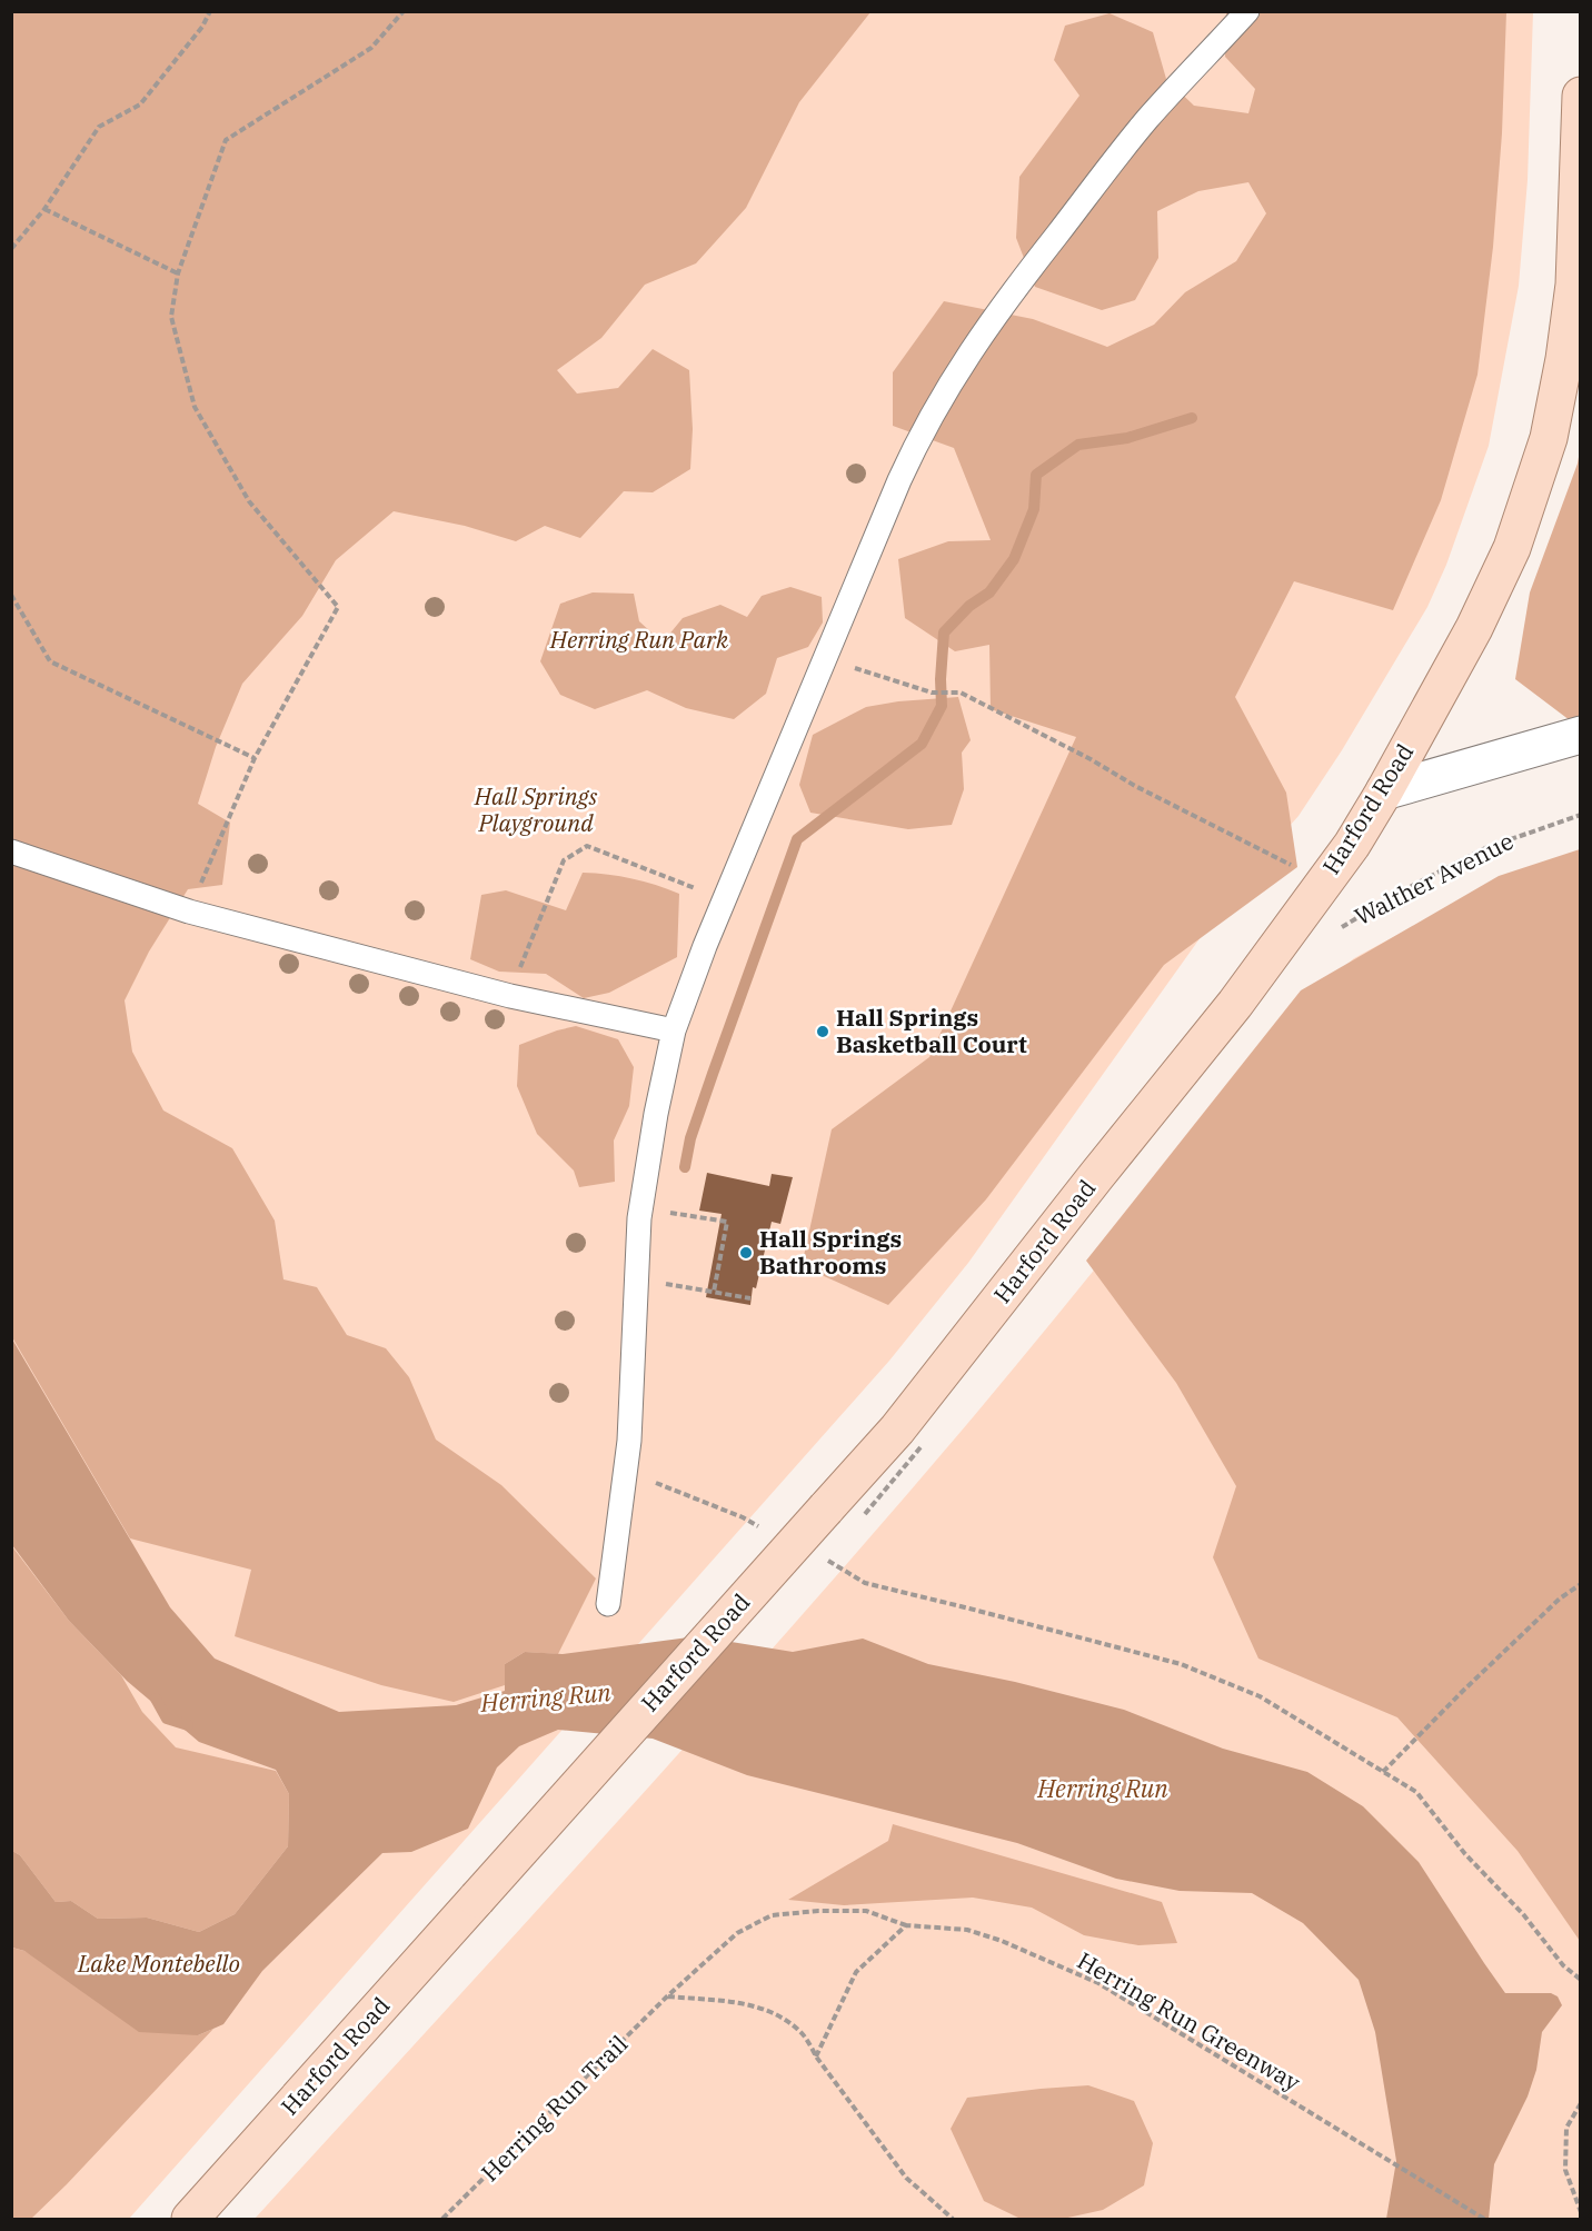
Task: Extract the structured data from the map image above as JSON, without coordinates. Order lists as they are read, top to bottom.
{
  "streets": {
    "main road": ["Harford Road"],
    "path": ["Walther Avenue", "Herring Run Greenway", "Herring Run Trail"]
  },
  "crossings": [
    ["Herring Run Greenway", "Herring Run Trail"]
  ],
  "water": ["Herring Run"],
  "parks": ["Herring Run Park", "Hall Springs Playground", "Lake Montebello"],
  "places": ["Hall Springs Basketball Court", "Hall Springs Bathrooms"]
}
